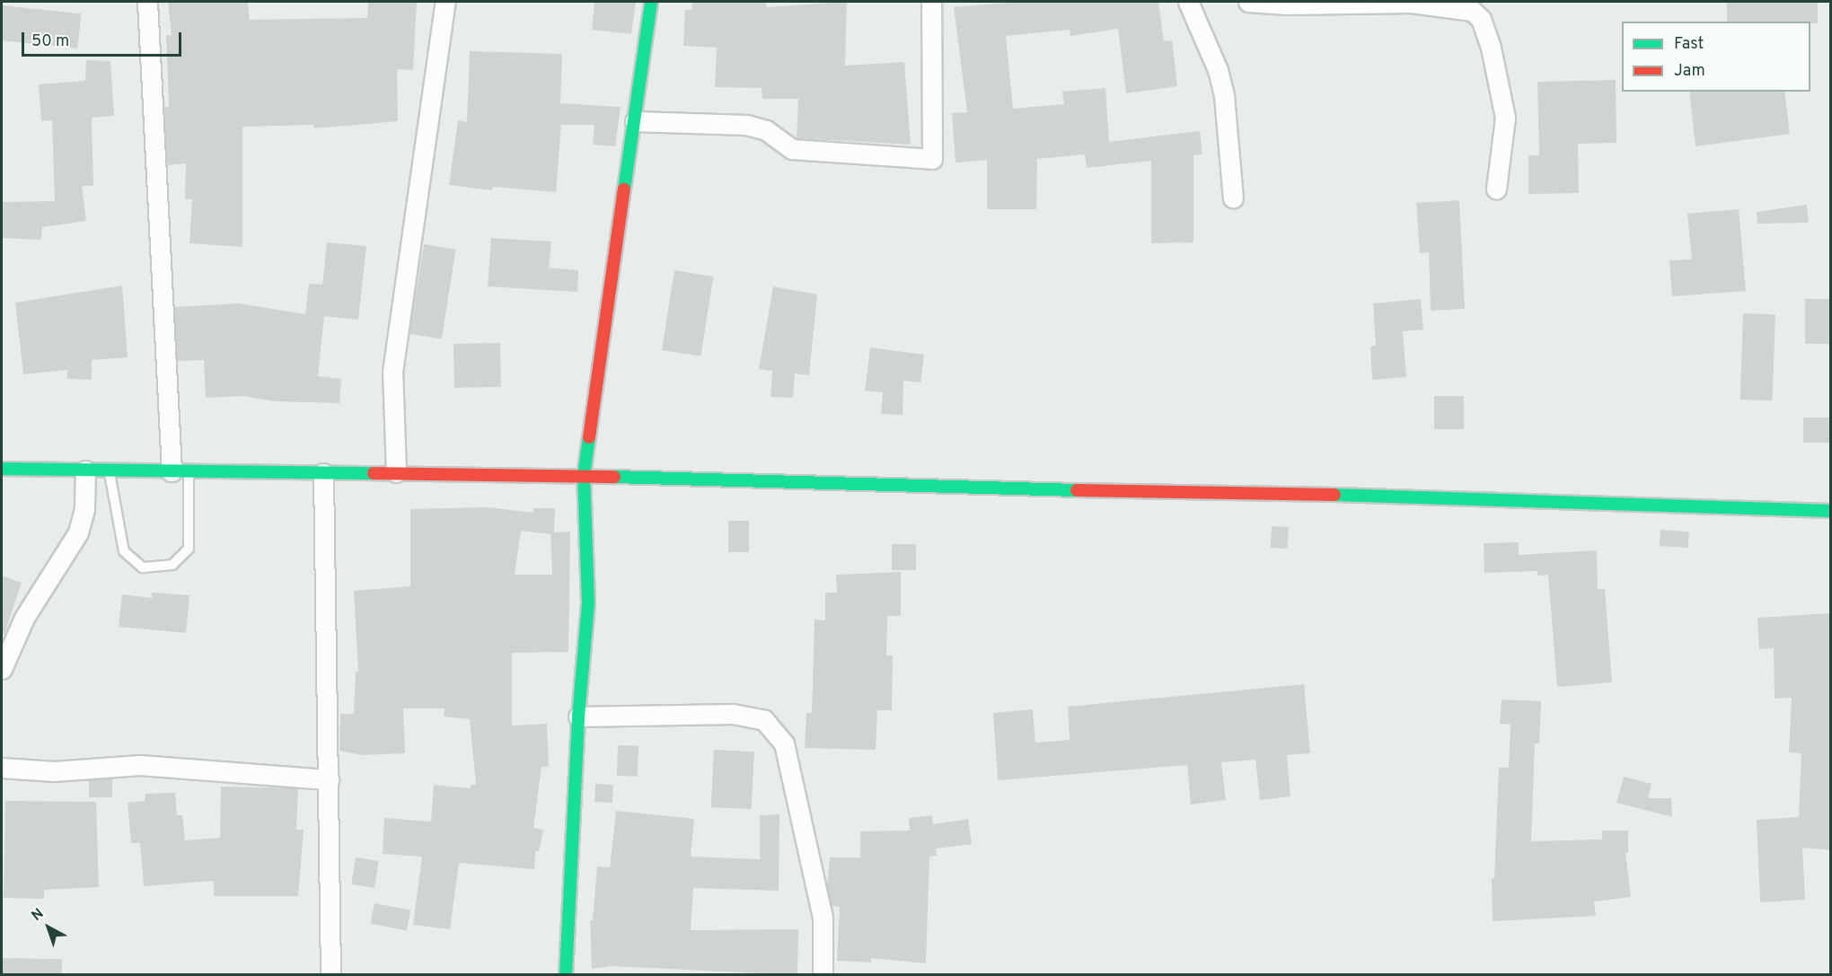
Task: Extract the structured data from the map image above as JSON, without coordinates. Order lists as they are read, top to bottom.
{
  "legend": ["Fast", "Jam"],
  "scale_bar": "50 m",
  "north": "top left"
}
